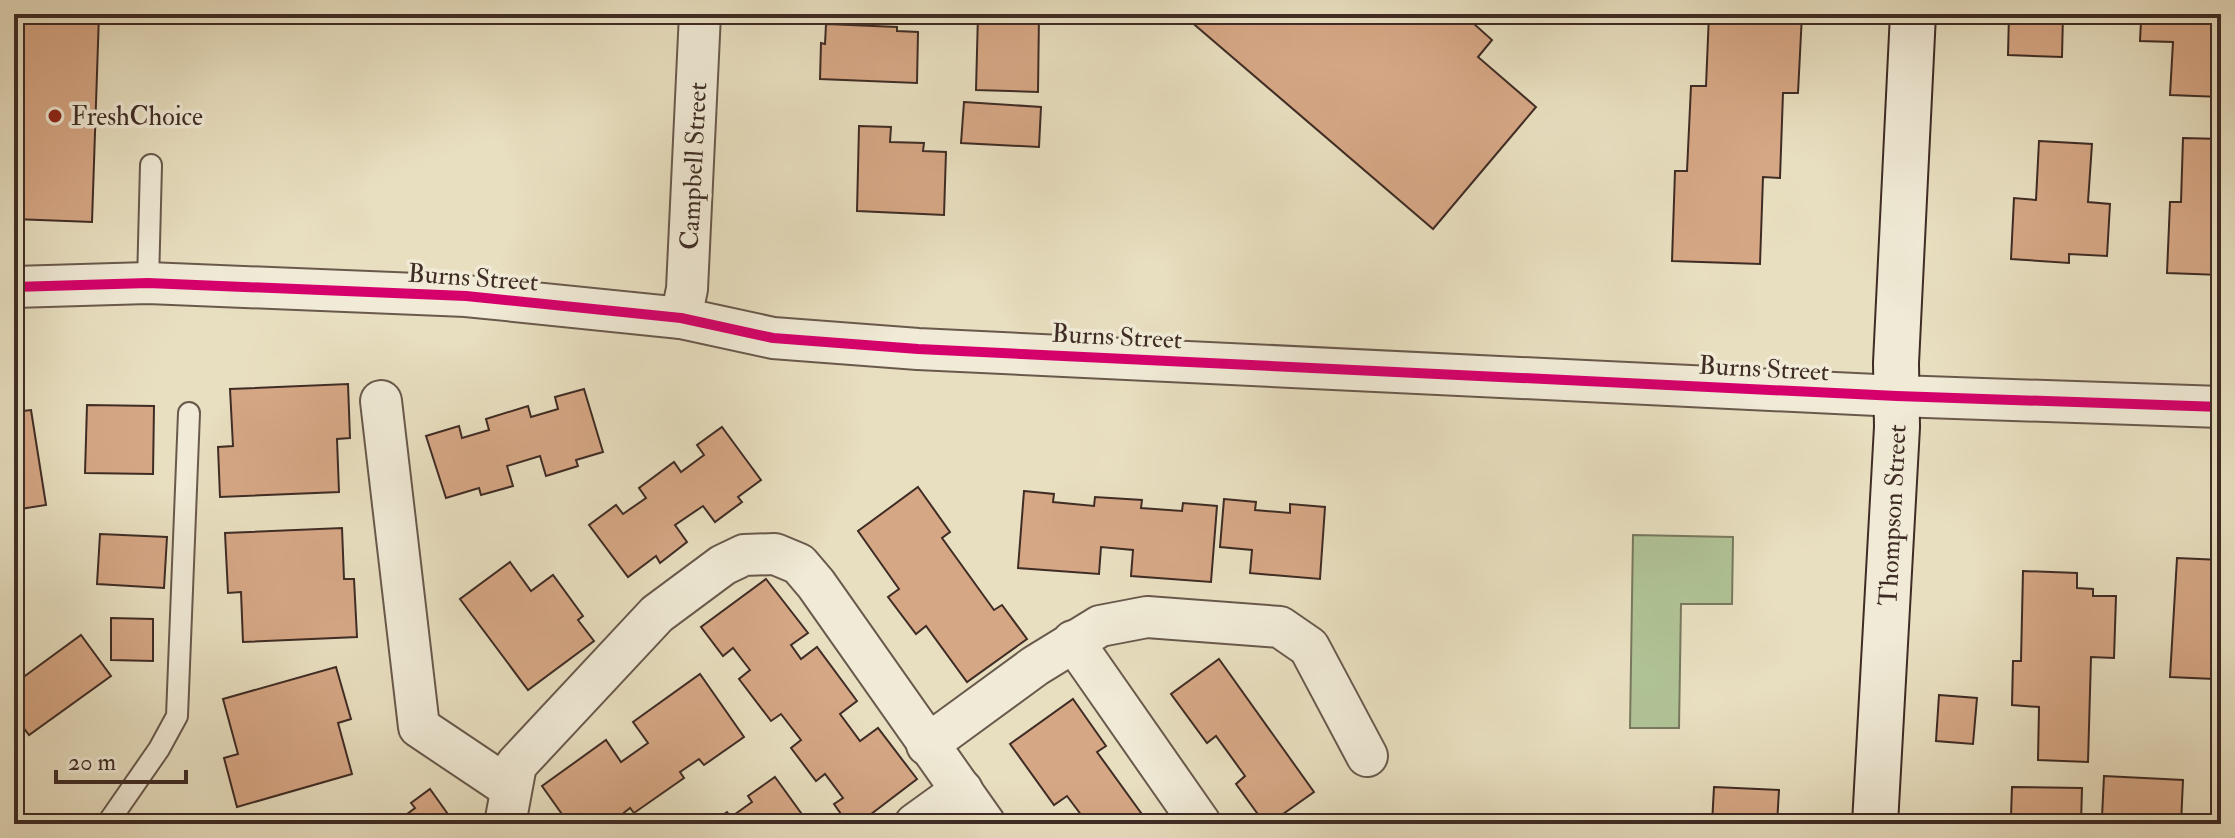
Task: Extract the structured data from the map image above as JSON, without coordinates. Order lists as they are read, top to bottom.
{
  "streets": {
    "street": ["Campbell Street", "Burns Street", "Thompson Street"]
  },
  "crossings": [
    ["Campbell Street", "Burns Street"],
    ["Burns Street", "Thompson Street"]
  ],
  "places": ["FreshChoice"],
  "scale_bar": "20 m"
}
